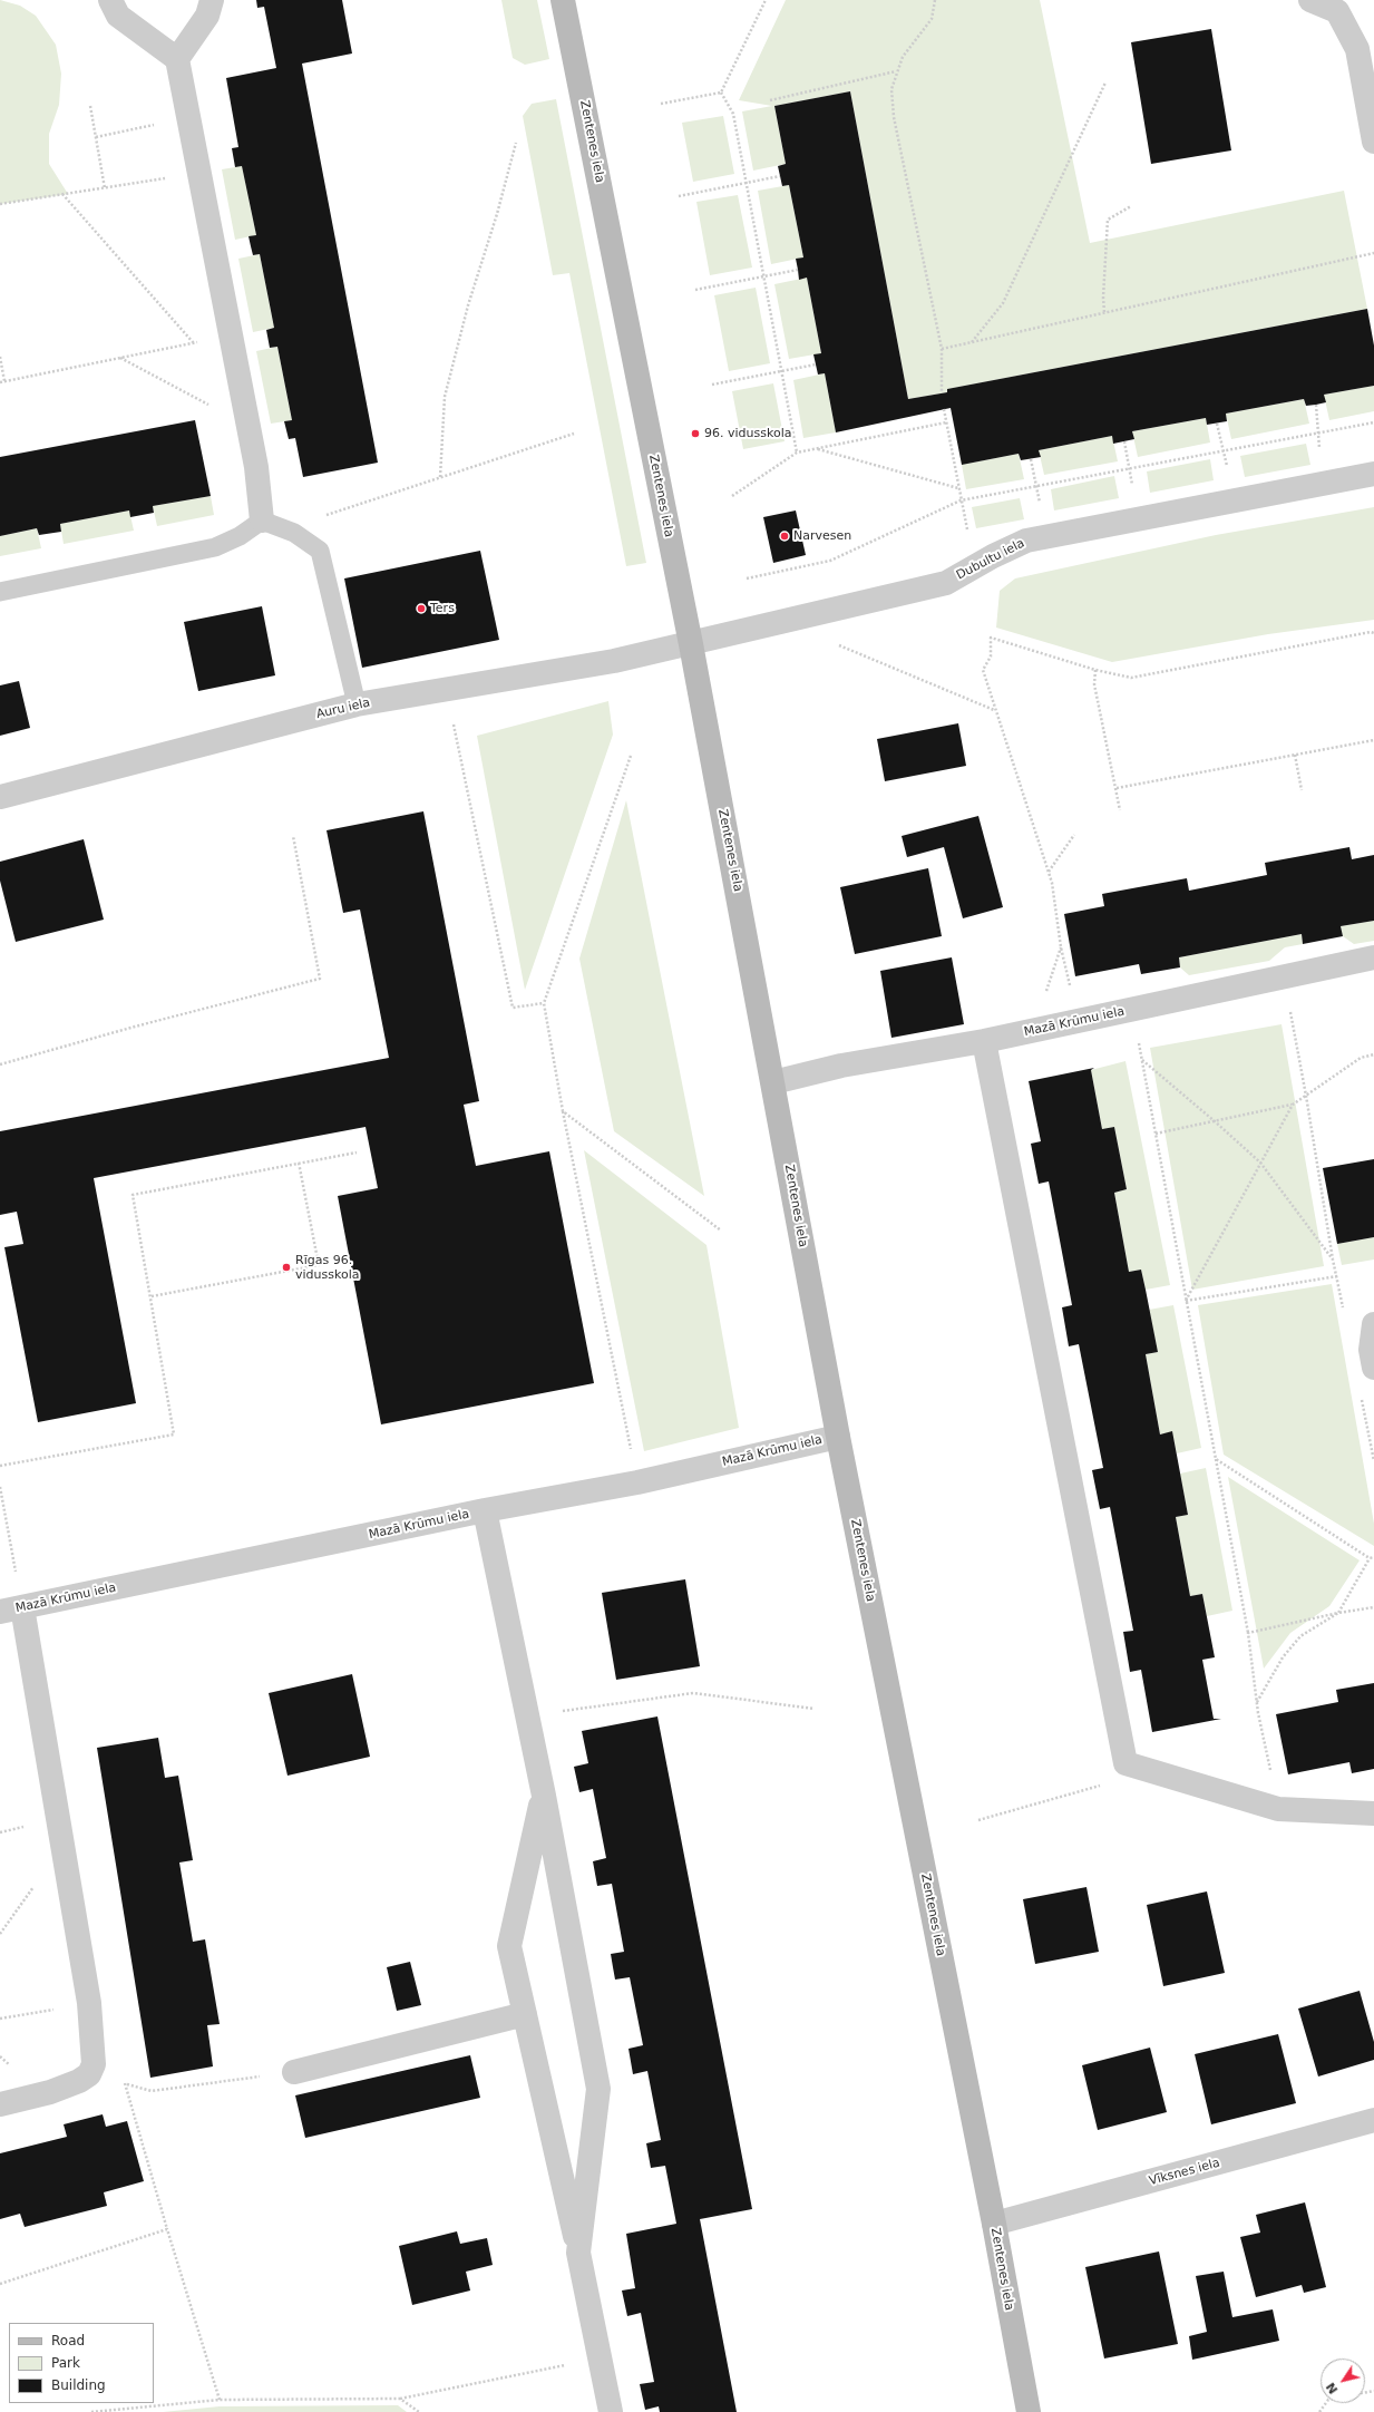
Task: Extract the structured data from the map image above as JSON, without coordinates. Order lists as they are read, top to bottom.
{
  "streets": {
    "street": [
      "Zentenes iela",
      "Dubultu iela",
      "Auru iela",
      "Mazā Krūmu iela",
      "Vīksnes iela"
    ]
  },
  "crossings": [
    ["Zentenes iela", "Dubultu iela"],
    ["Zentenes iela", "Auru iela"],
    ["Zentenes iela", "Mazā Krūmu iela"],
    ["Zentenes iela", "Vīksnes iela"],
    ["Dubultu iela", "Auru iela"]
  ],
  "places": [
    "96. vidusskola",
    "Narvesen",
    "Ters",
    "Rīgas 96. vidusskola"
  ],
  "legend": ["Road", "Park", "Building"],
  "north": "bottom left"
}
